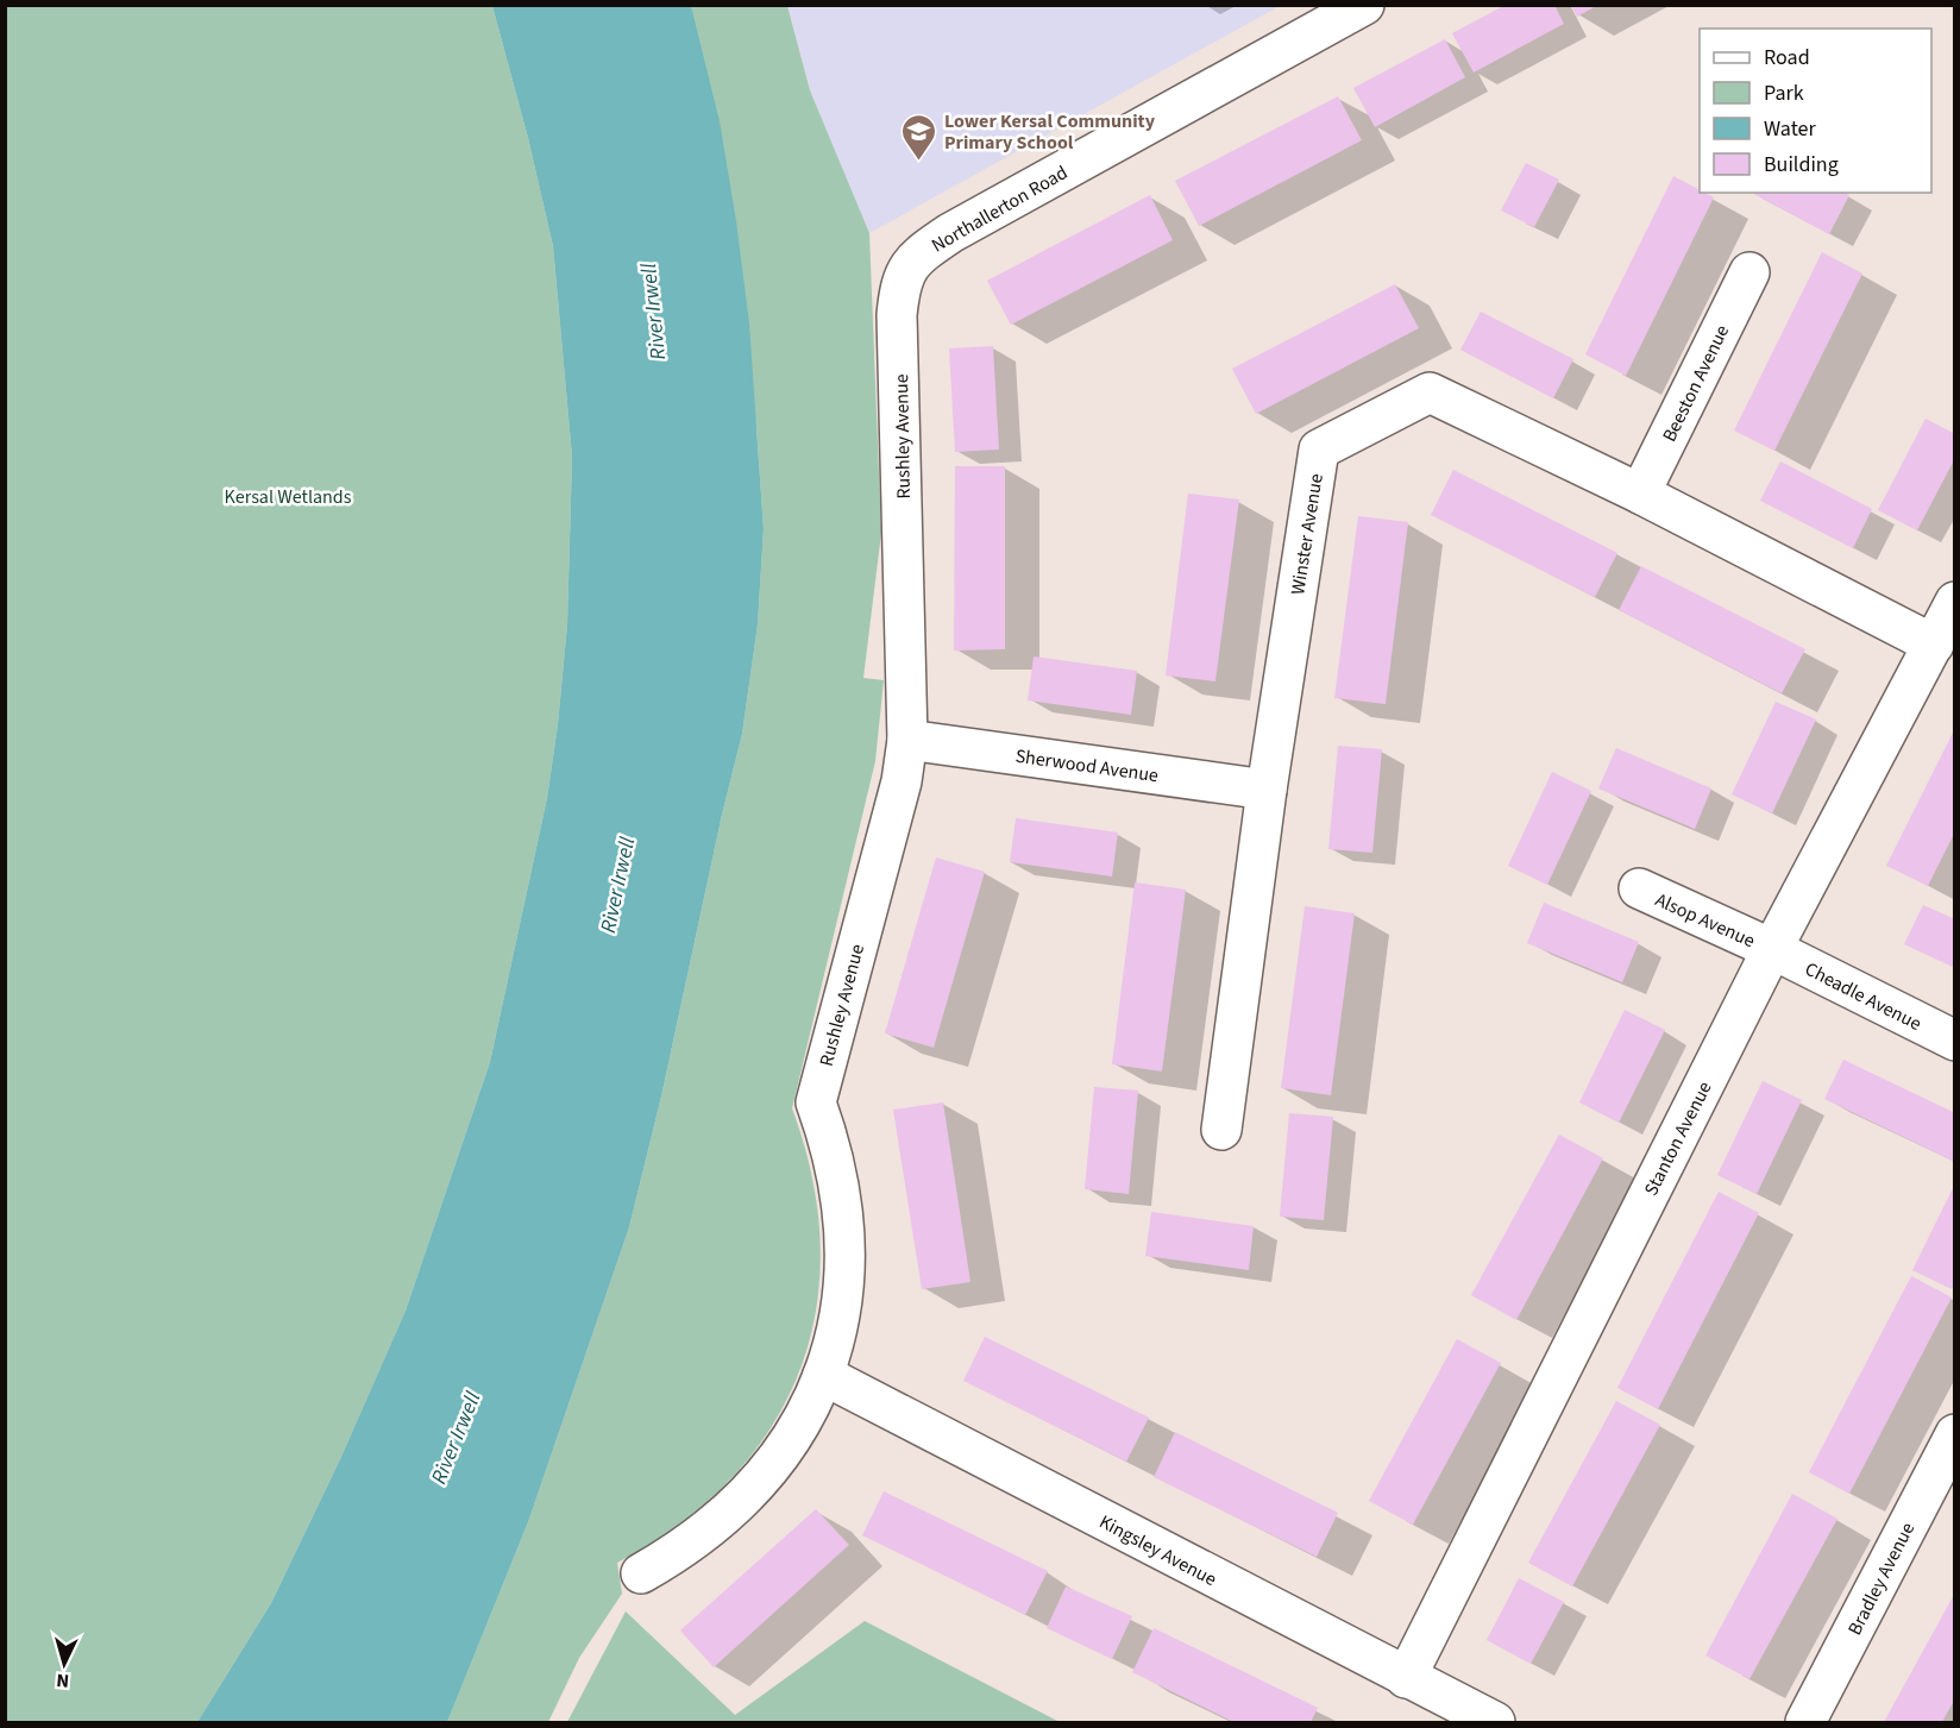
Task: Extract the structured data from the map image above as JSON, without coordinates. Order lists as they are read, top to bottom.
{
  "streets": {
    "street": [
      "Northallerton Road",
      "Beeston Avenue",
      "Rushley Avenue",
      "Winster Avenue",
      "Sherwood Avenue",
      "Alsop Avenue",
      "Cheadle Avenue",
      "Stanton Avenue",
      "Kingsley Avenue",
      "Bradley Avenue"
    ]
  },
  "crossings": [
    ["Northallerton Road", "Rushley Avenue"],
    ["Beeston Avenue", "Winster Avenue"],
    ["Rushley Avenue", "Sherwood Avenue"],
    ["Rushley Avenue", "Kingsley Avenue"],
    ["Winster Avenue", "Sherwood Avenue"],
    ["Winster Avenue", "Stanton Avenue"],
    ["Alsop Avenue", "Cheadle Avenue"],
    ["Alsop Avenue", "Stanton Avenue"],
    ["Cheadle Avenue", "Stanton Avenue"],
    ["Stanton Avenue", "Kingsley Avenue"]
  ],
  "water": ["River Irwell"],
  "parks": ["Kersal Wetlands"],
  "places": {
    "school or university": ["Lower Kersal Community Primary School"]
  },
  "legend": [
    "Road",
    "Park",
    "Water",
    "Building"
  ],
  "north": "bottom"
}
